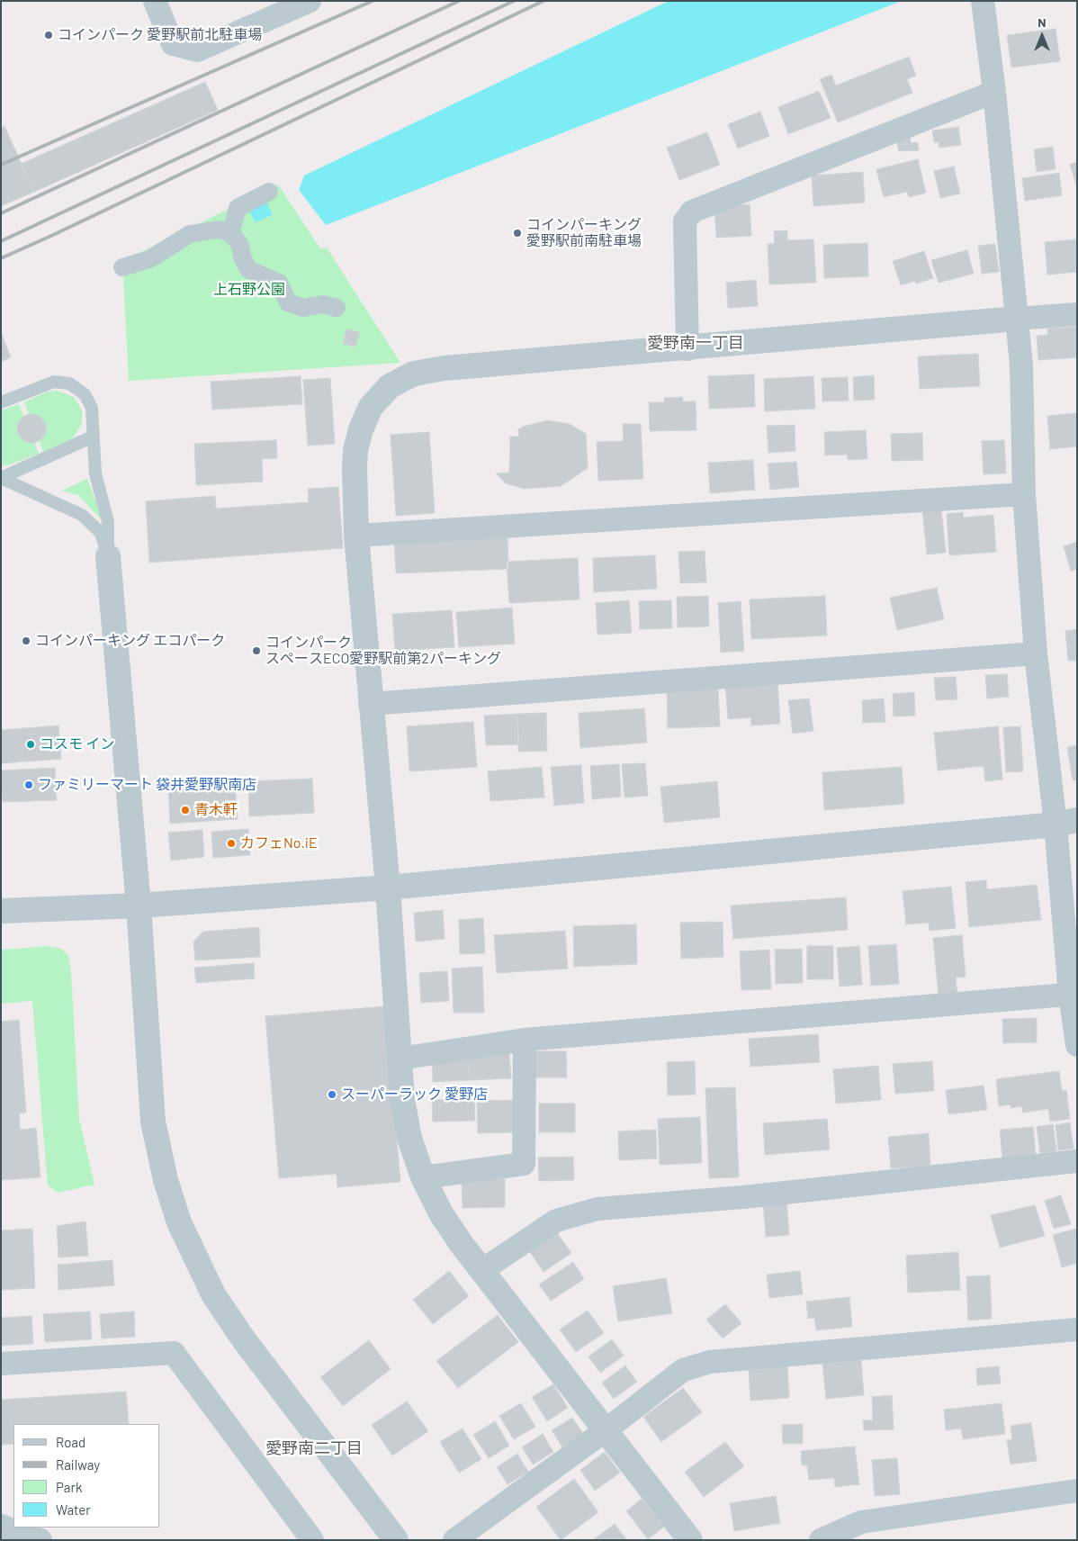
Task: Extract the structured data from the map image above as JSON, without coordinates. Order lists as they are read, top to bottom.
{
  "districts": ["愛野南一丁目", "愛野南二丁目"],
  "parks": ["上石野公園"],
  "places": [
    "コインパーク 愛野駅前北駐車場",
    "コインパーキング 愛野駅前南駐車場",
    "コインパーキング エコパーク",
    "コインパーク スペースECO愛野駅前第2パーキング",
    "コスモ イン",
    "ファミリーマート 袋井愛野駅南店",
    "青木軒",
    "カフェNo.iE",
    "スーパーラック 愛野店"
  ],
  "legend": [
    "Road",
    "Railway",
    "Park",
    "Water"
  ],
  "north": "top"
}
